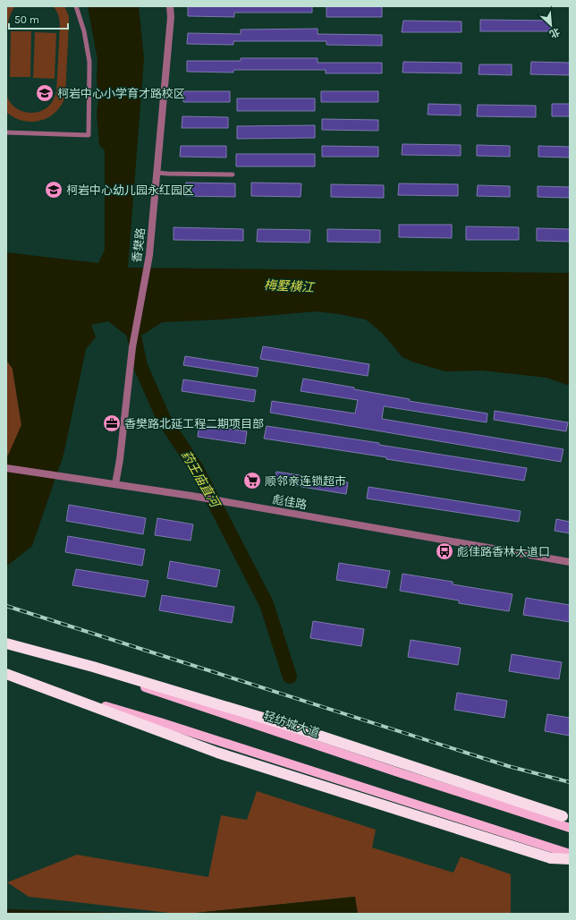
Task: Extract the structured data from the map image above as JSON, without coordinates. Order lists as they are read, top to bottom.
{
  "streets": {
    "main road": ["轻纺城大道"],
    "street": ["香樊路", "彪佳路"]
  },
  "crossings": [
    ["香樊路", "彪佳路"]
  ],
  "water": ["梅墅横江", "药王庙直河"],
  "places": {
    "school or university": ["柯岩中心小学育才路校区", "柯岩中心幼儿园永红园区"],
    "office": ["香樊路北延工程二期项目部"],
    "supermarket": ["顺邻亲连锁超市"],
    "bus stop": ["彪佳路香林大道口"]
  },
  "scale_bar": "50 m",
  "north": "bottom right"
}
